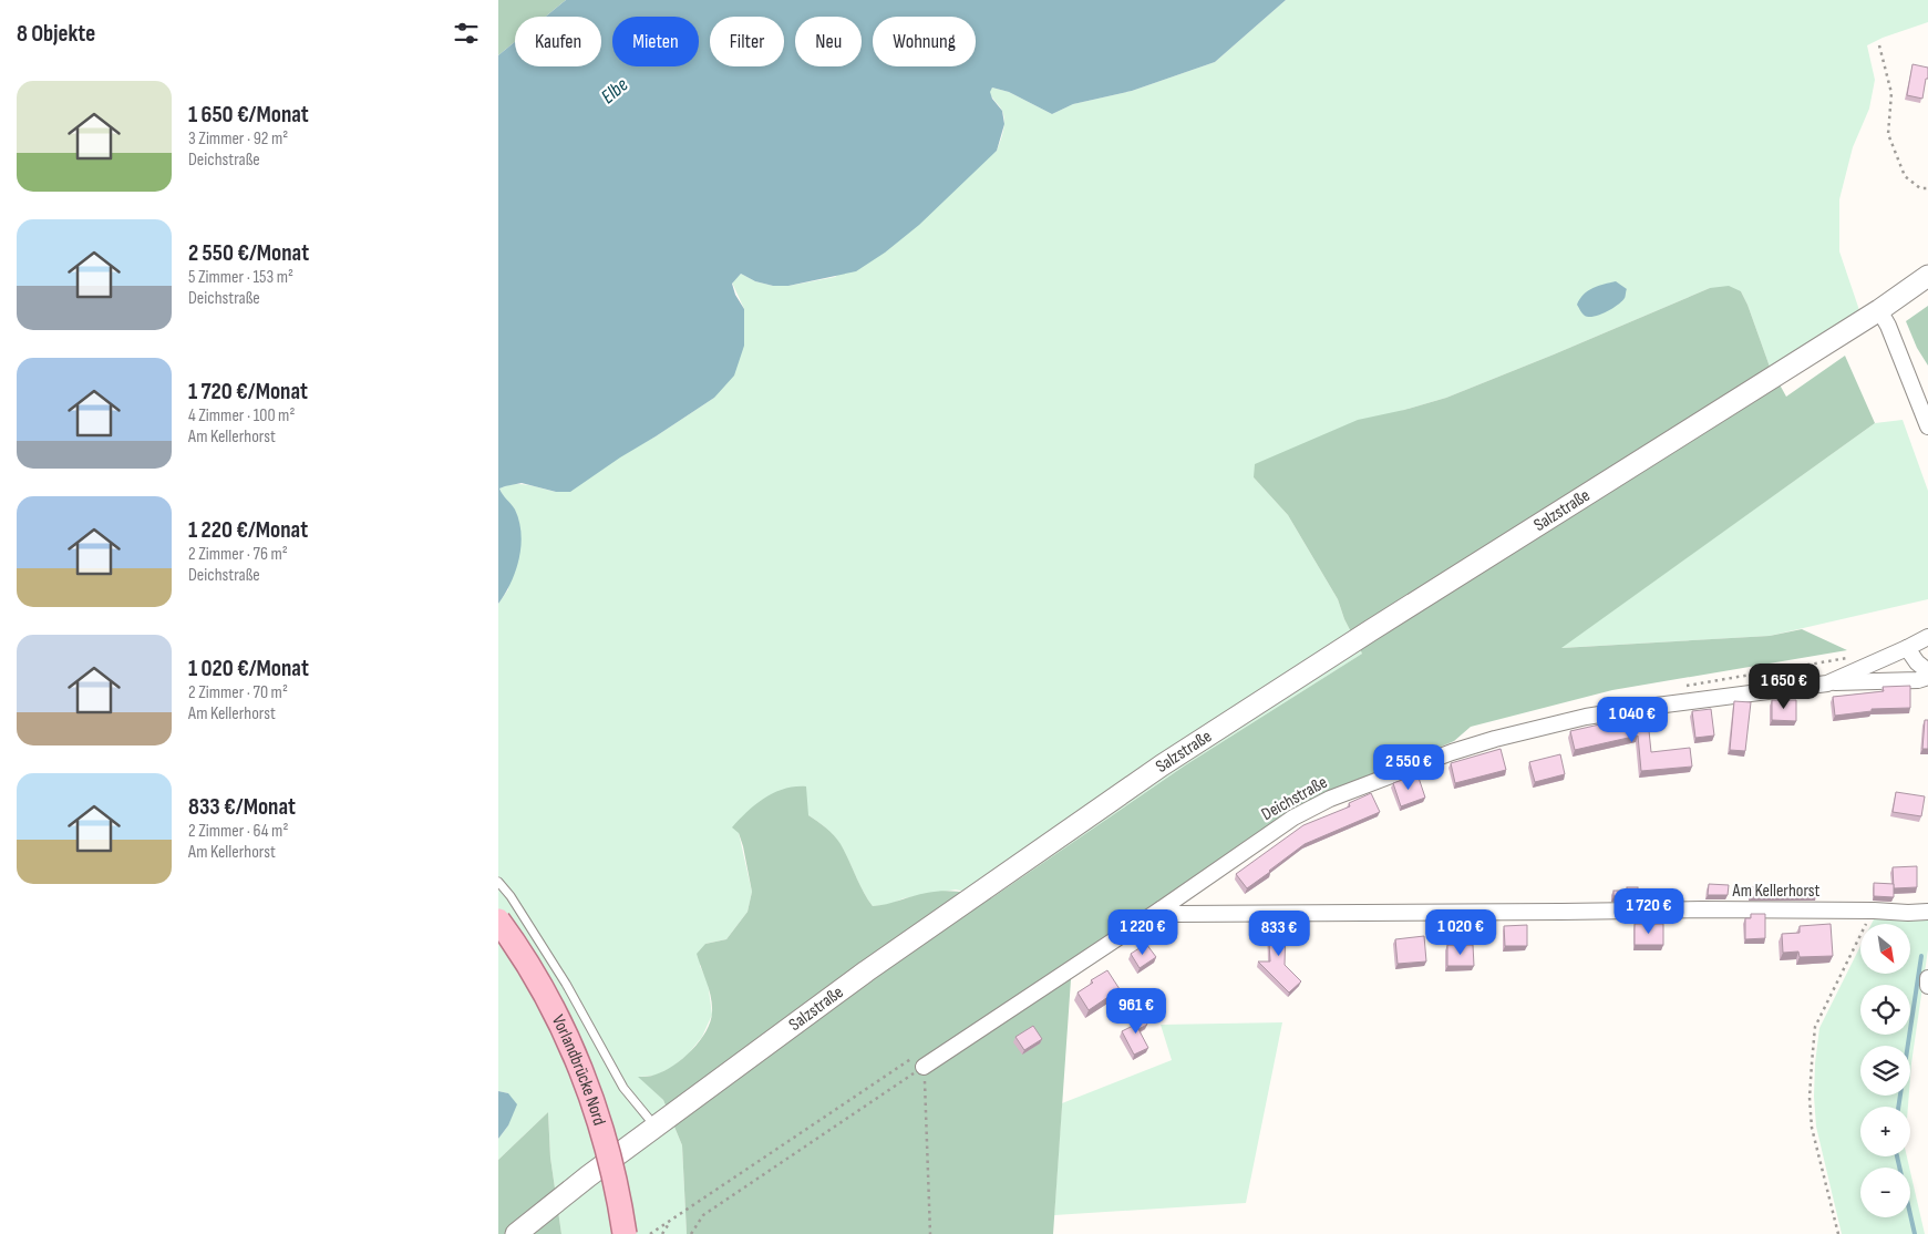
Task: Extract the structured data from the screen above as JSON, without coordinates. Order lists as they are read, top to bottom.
{
  "streets": {
    "main road": ["Vorlandbrücke Nord"],
    "street": ["Salzstraße", "Deichstraße", "Am Kellerhorst"]
  },
  "crossings": [
    ["Deichstraße", "Am Kellerhorst"]
  ],
  "water": ["Elbe"],
  "north": "bottom right",
  "page": {
    "heading": "8 Objekte",
    "chip": [
      "Kaufen",
      "Mieten",
      "Filter",
      "Neu",
      "Wohnung"
    ],
    "list": [
      {
        "name": "1 650 €/Monat",
        "note": "3 Zimmer · 92 m² · Deichstraße"
      },
      {
        "name": "2 550 €/Monat",
        "note": "5 Zimmer · 153 m² · Deichstraße"
      },
      {
        "name": "1 720 €/Monat",
        "note": "4 Zimmer · 100 m² · Am Kellerhorst"
      },
      {
        "name": "1 220 €/Monat",
        "note": "2 Zimmer · 76 m² · Deichstraße"
      },
      {
        "name": "1 020 €/Monat",
        "note": "2 Zimmer · 70 m² · Am Kellerhorst"
      },
      {
        "name": "833 €/Monat",
        "note": "2 Zimmer · 64 m² · Am Kellerhorst"
      }
    ],
    "price": [
      "1 650 €",
      "1 040 €",
      "2 550 €",
      "1 720 €",
      "1 220 €",
      "1 020 €",
      "833 €",
      "961 €"
    ],
    "map_buttons": ["+", "−"]
  }
}
